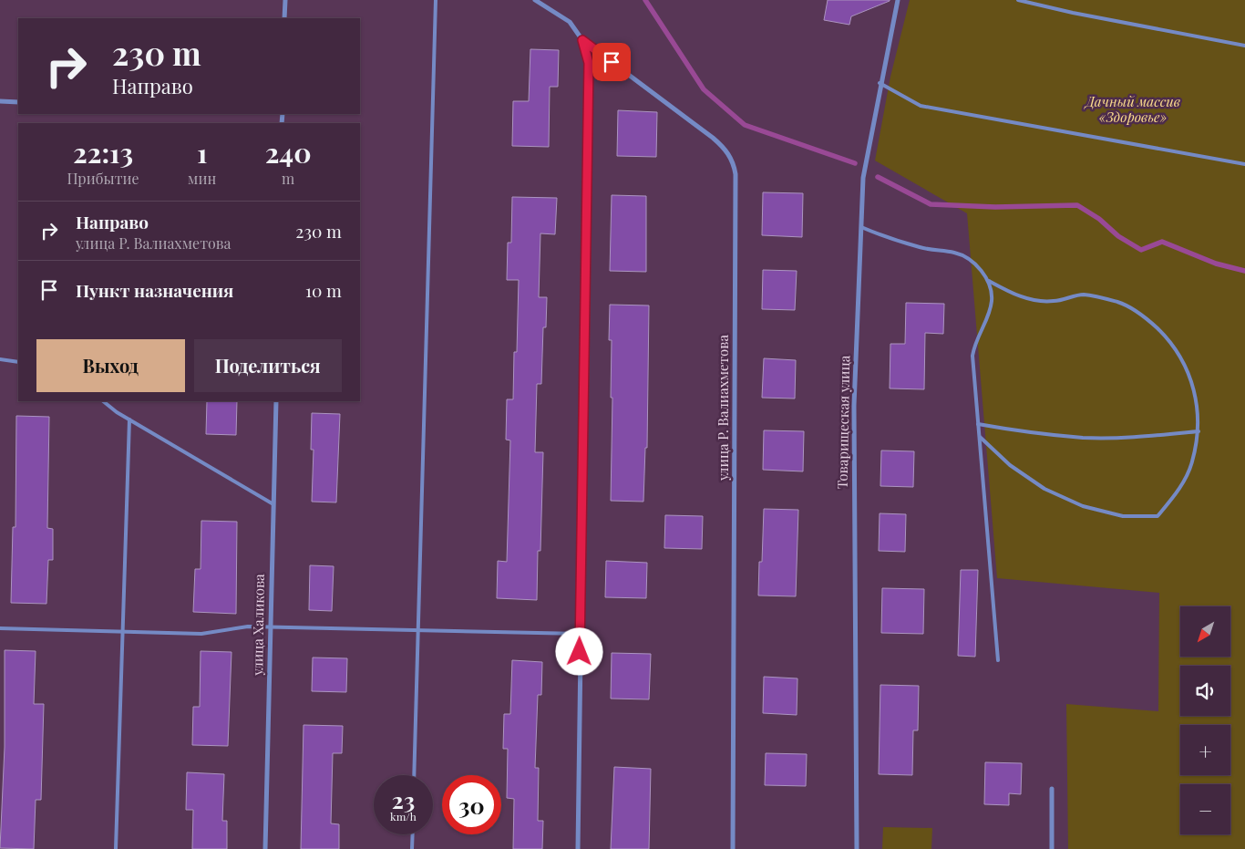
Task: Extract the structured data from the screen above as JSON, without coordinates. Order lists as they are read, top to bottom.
{
  "streets": {
    "street": ["улица Р. Валиахметова", "Товарищеская улица", "улица Халикова"]
  },
  "parks": ["Дачный массив «Здоровье»"],
  "north": "bottom left",
  "page": {
    "turn": ["230 m", "Направо"],
    "eta": [
      "22:13",
      "Прибытие",
      "1",
      "мин",
      "240",
      "m"
    ],
    "list": [
      {
        "name": "Направо",
        "note": "улица Р. Валиахметова",
        "value": "230 m"
      },
      {
        "name": "Пункт назначения",
        "value": "10 m"
      }
    ],
    "buttons": ["Выход", "Поделиться"],
    "map_buttons": ["+", "−"],
    "speed": "23 km/h",
    "limit": "30"
  }
}
